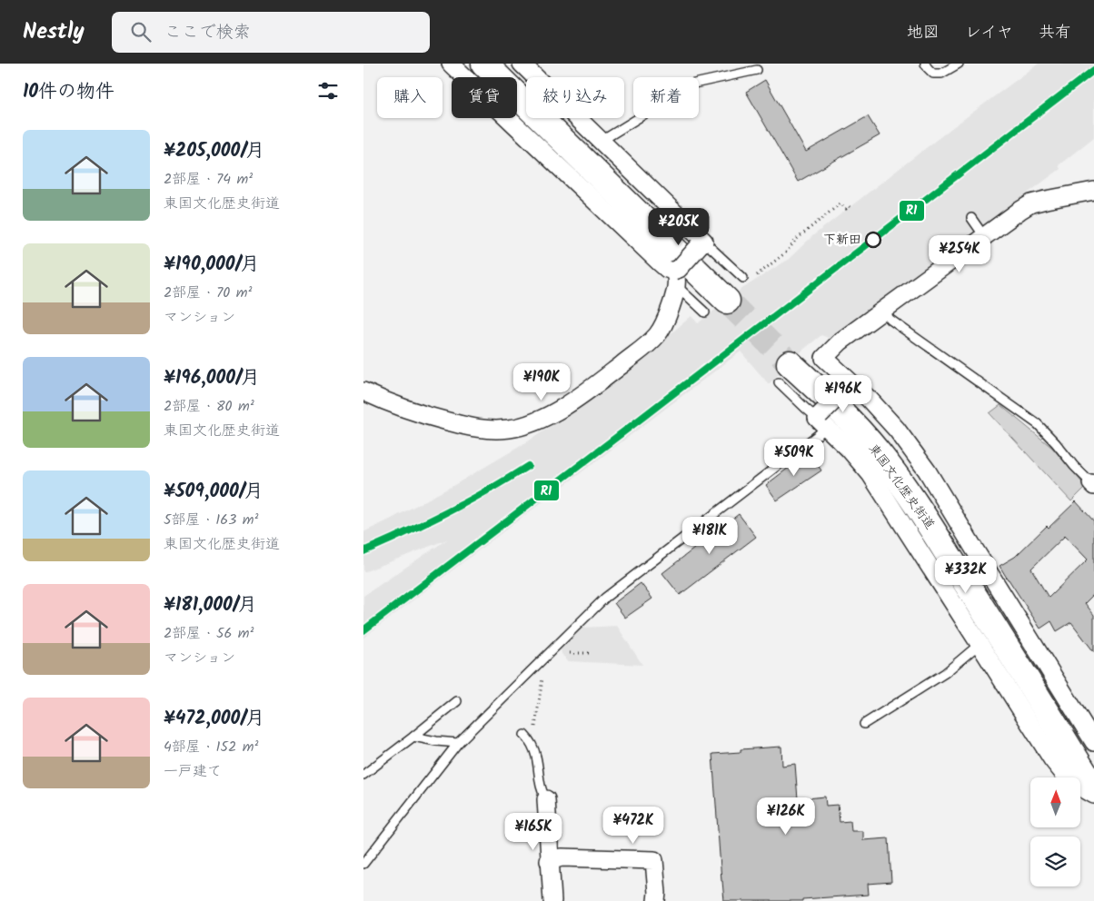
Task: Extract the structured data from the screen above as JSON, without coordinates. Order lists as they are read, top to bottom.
{
  "streets": {
    "highway": ["東国文化歴史街道"]
  },
  "places": ["下新田"],
  "lines": ["transit line R1"],
  "north": "top",
  "page": {
    "header": "Nestly",
    "search": "ここで検索",
    "nav": ["地図", "レイヤ", "共有"],
    "heading": "10件の物件",
    "chip": [
      "購入",
      "賃貸",
      "絞り込み",
      "新着"
    ],
    "list": [
      {
        "name": "¥205,000/月",
        "note": "2部屋 · 74 m² · 東国文化歴史街道"
      },
      {
        "name": "¥190,000/月",
        "note": "2部屋 · 70 m² · マンション"
      },
      {
        "name": "¥196,000/月",
        "note": "2部屋 · 80 m² · 東国文化歴史街道"
      },
      {
        "name": "¥509,000/月",
        "note": "5部屋 · 163 m² · 東国文化歴史街道"
      },
      {
        "name": "¥181,000/月",
        "note": "2部屋 · 56 m² · マンション"
      },
      {
        "name": "¥472,000/月",
        "note": "4部屋 · 152 m² · 一戸建て"
      }
    ],
    "price": [
      "¥205K",
      "¥254K",
      "¥190K",
      "¥196K",
      "¥509K",
      "¥181K",
      "¥332K",
      "¥126K",
      "¥472K",
      "¥165K"
    ]
  }
}
